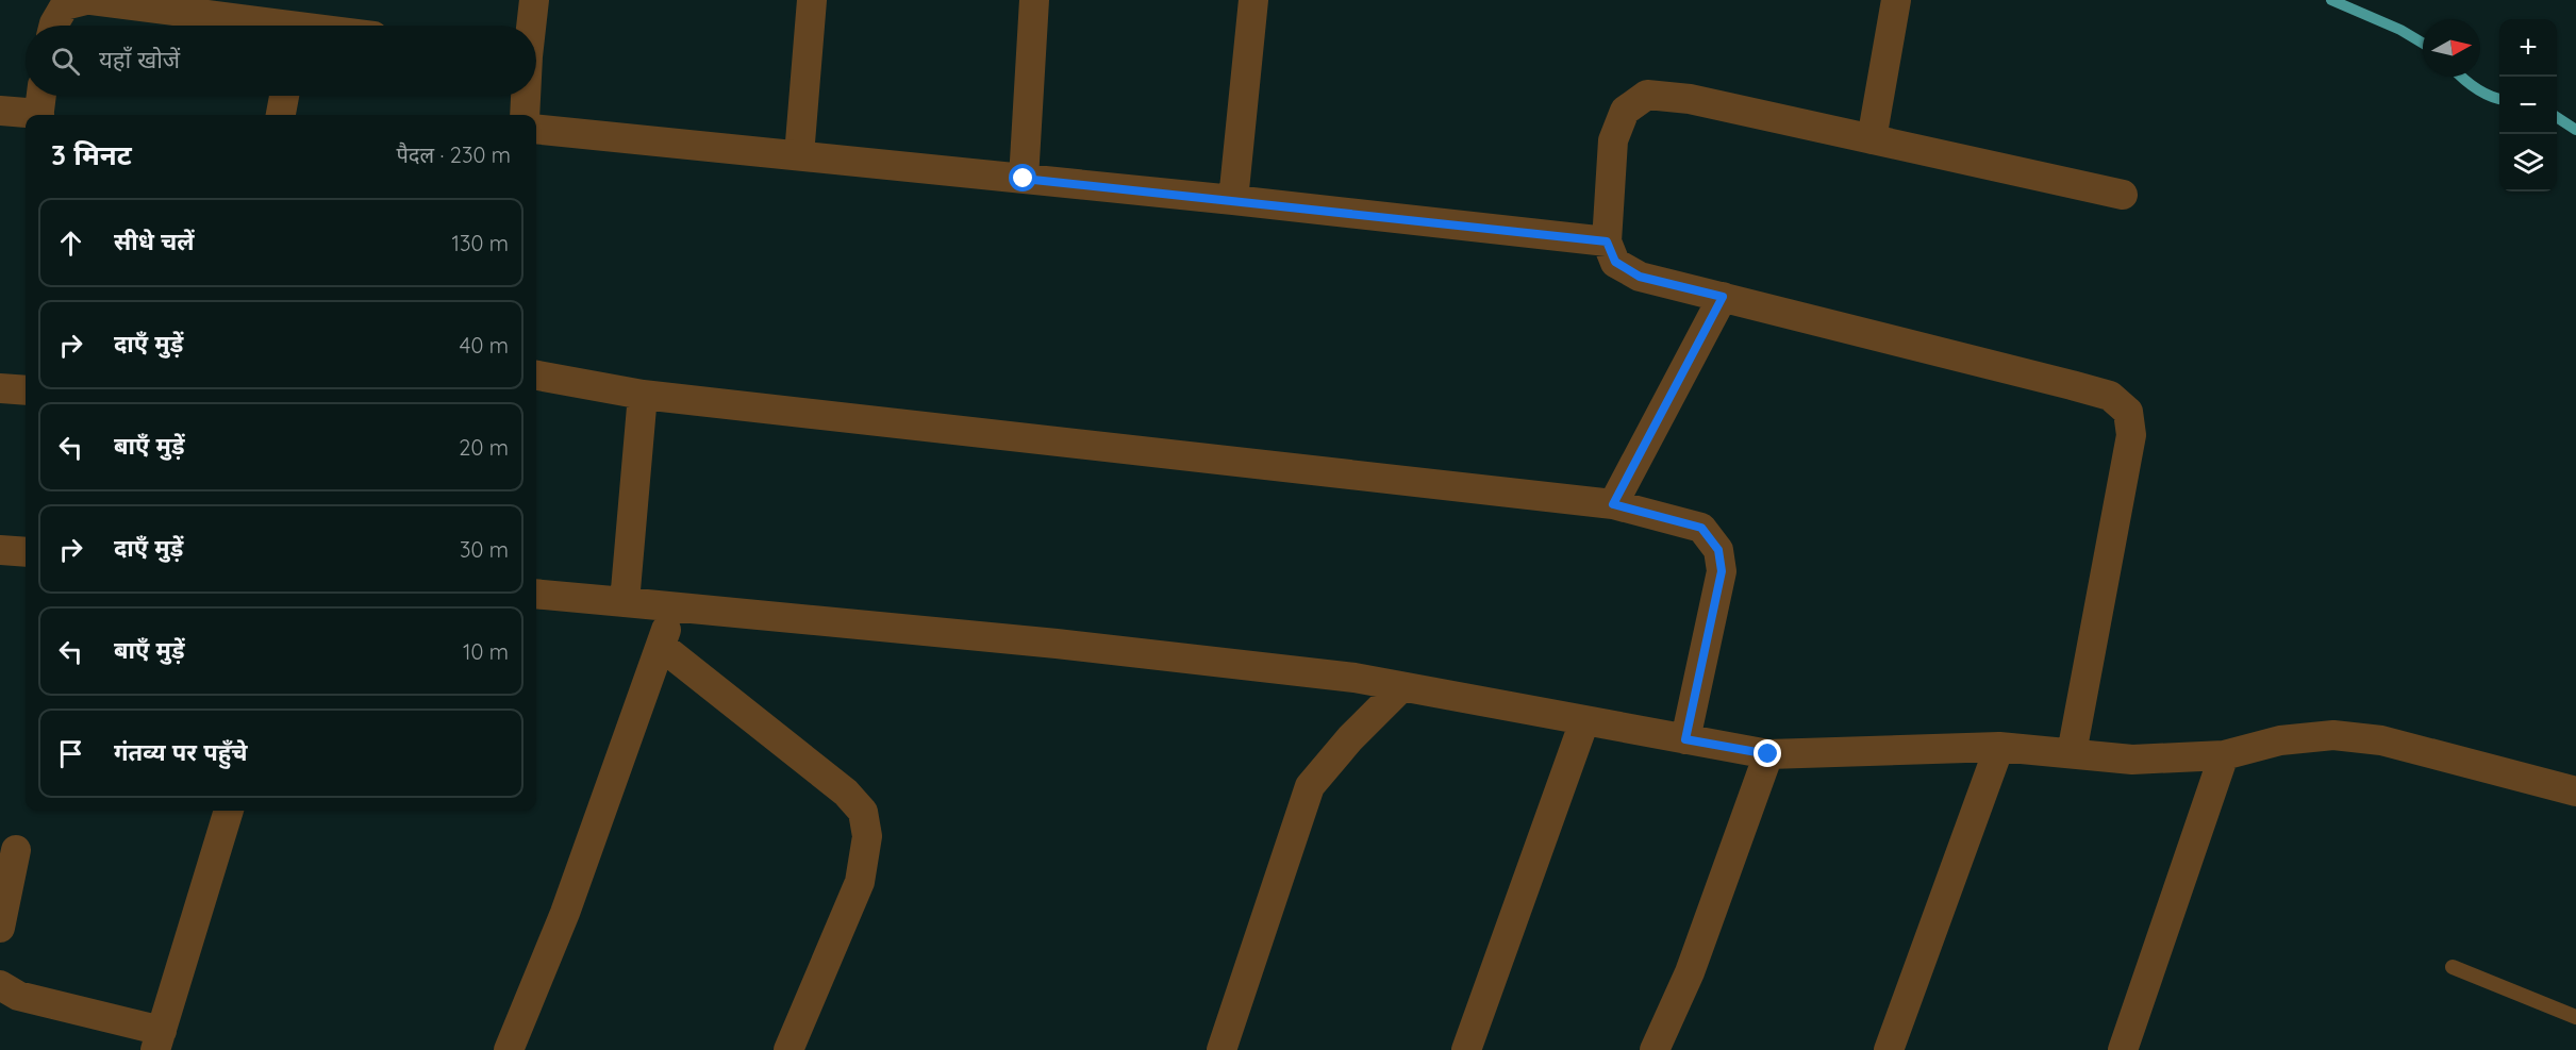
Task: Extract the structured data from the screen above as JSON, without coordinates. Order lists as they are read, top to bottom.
{
  "north": "right",
  "page": {
    "map_buttons": ["+", "−"],
    "search": "यहाँ खोजें",
    "heading": ["3 मिनट", "पैदल · 230 m"],
    "list": [
      ["सीधे चलें", "130 m"],
      ["दाएँ मुड़ें", "40 m"],
      ["बाएँ मुड़ें", "20 m"],
      ["दाएँ मुड़ें", "30 m"],
      ["बाएँ मुड़ें", "10 m"],
      "गंतव्य पर पहुँचे"
    ]
  }
}
